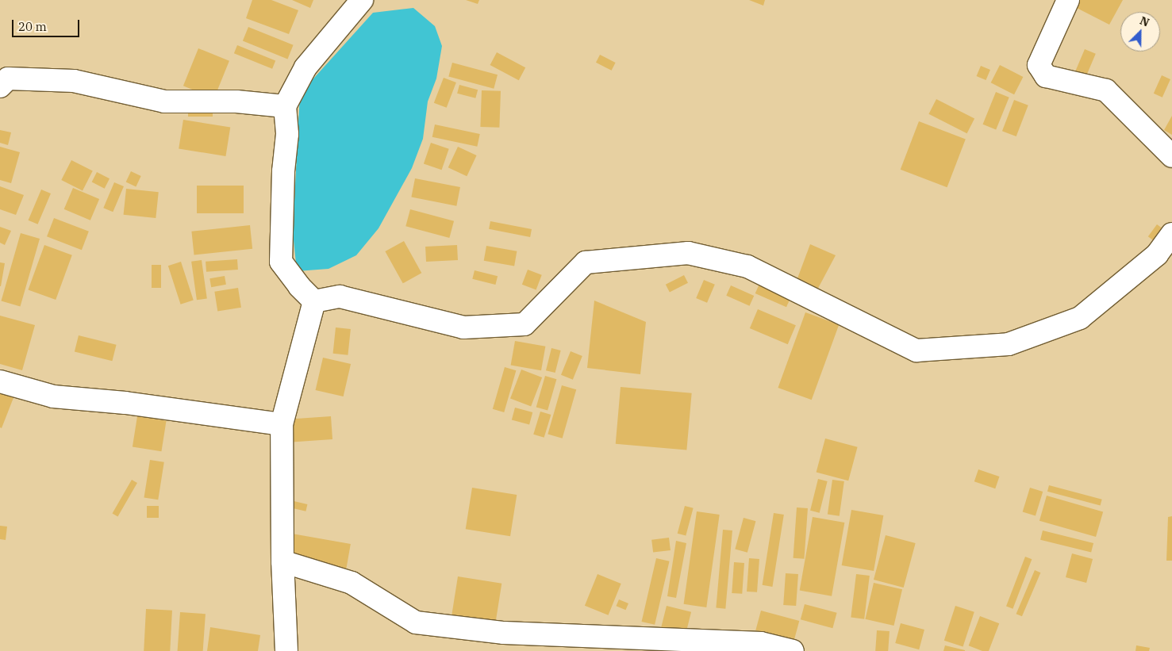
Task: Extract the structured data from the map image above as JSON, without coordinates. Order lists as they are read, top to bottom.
{
  "scale_bar": "20 m",
  "north": "top right"
}
